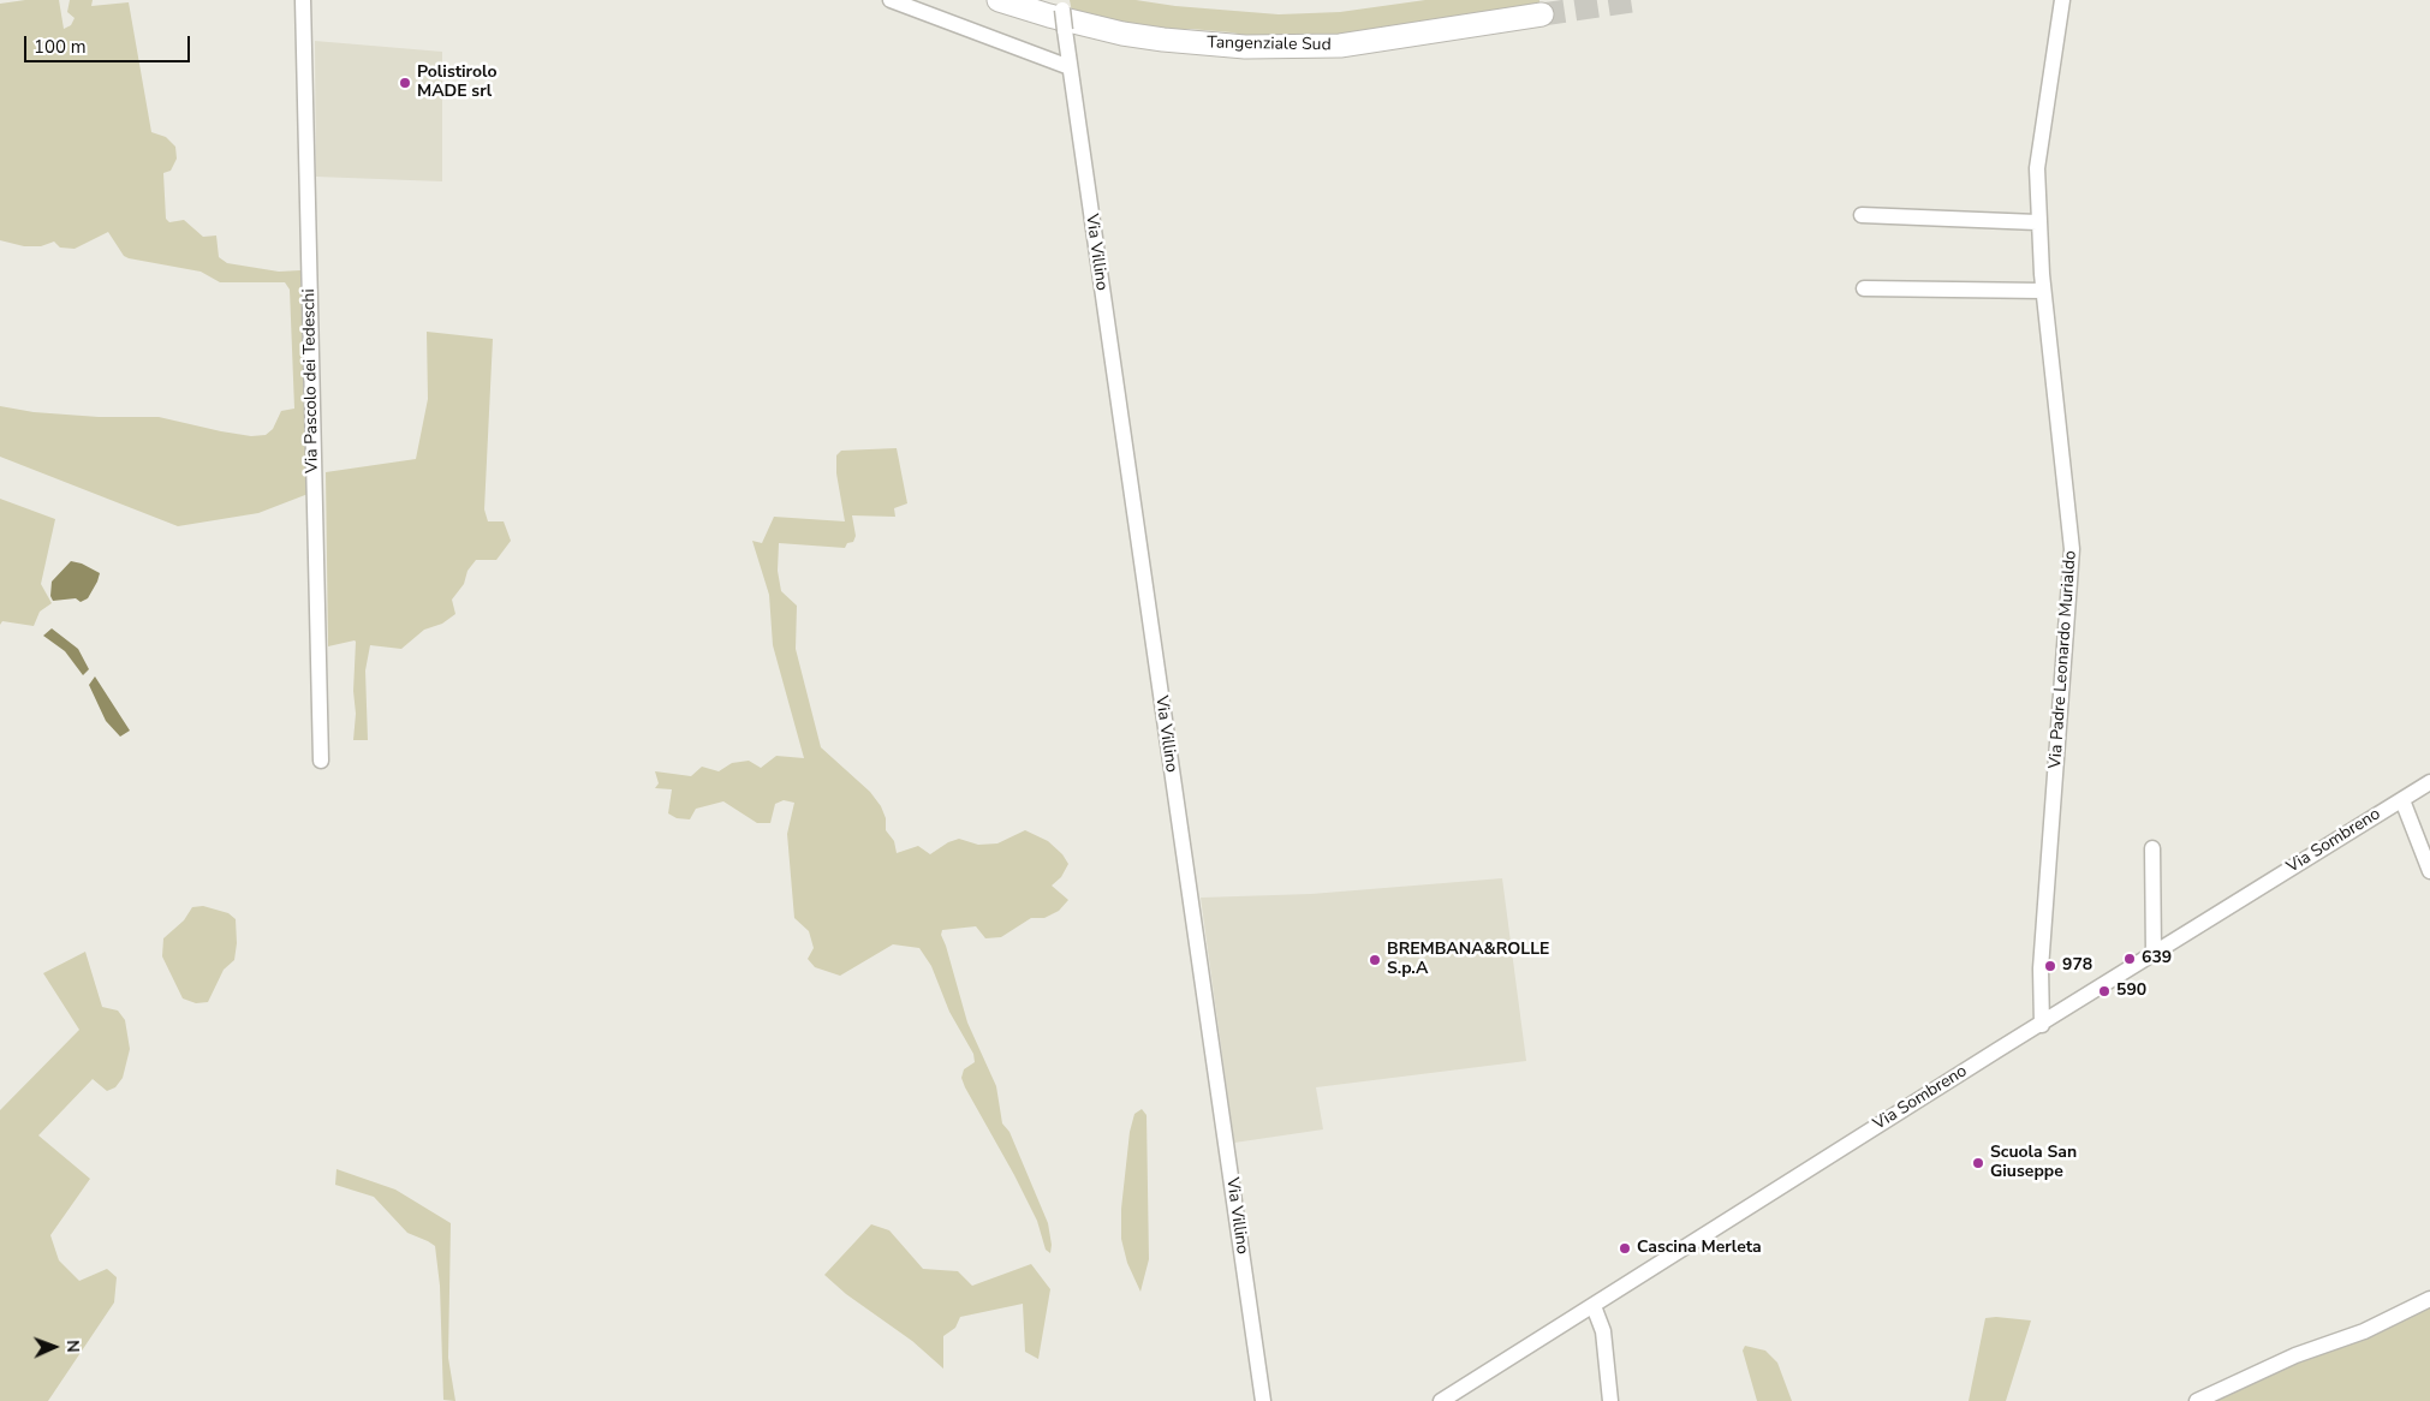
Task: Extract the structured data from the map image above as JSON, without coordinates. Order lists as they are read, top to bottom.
{
  "streets": {
    "highway": ["Tangenziale Sud"],
    "street": [
      "Via Villino",
      "Via Pascolo dei Tedeschi",
      "Via Padre Leonardo Murialdo",
      "Via Sombreno"
    ]
  },
  "crossings": [
    ["Via Padre Leonardo Murialdo", "Via Sombreno"]
  ],
  "places": [
    "Polistirolo MADE srl",
    "639",
    "BREMBANA&ROLLE S.p.A",
    "978",
    "590",
    "Scuola San Giuseppe",
    "Cascina Merleta"
  ],
  "scale_bar": "100 m",
  "north": "right"
}
